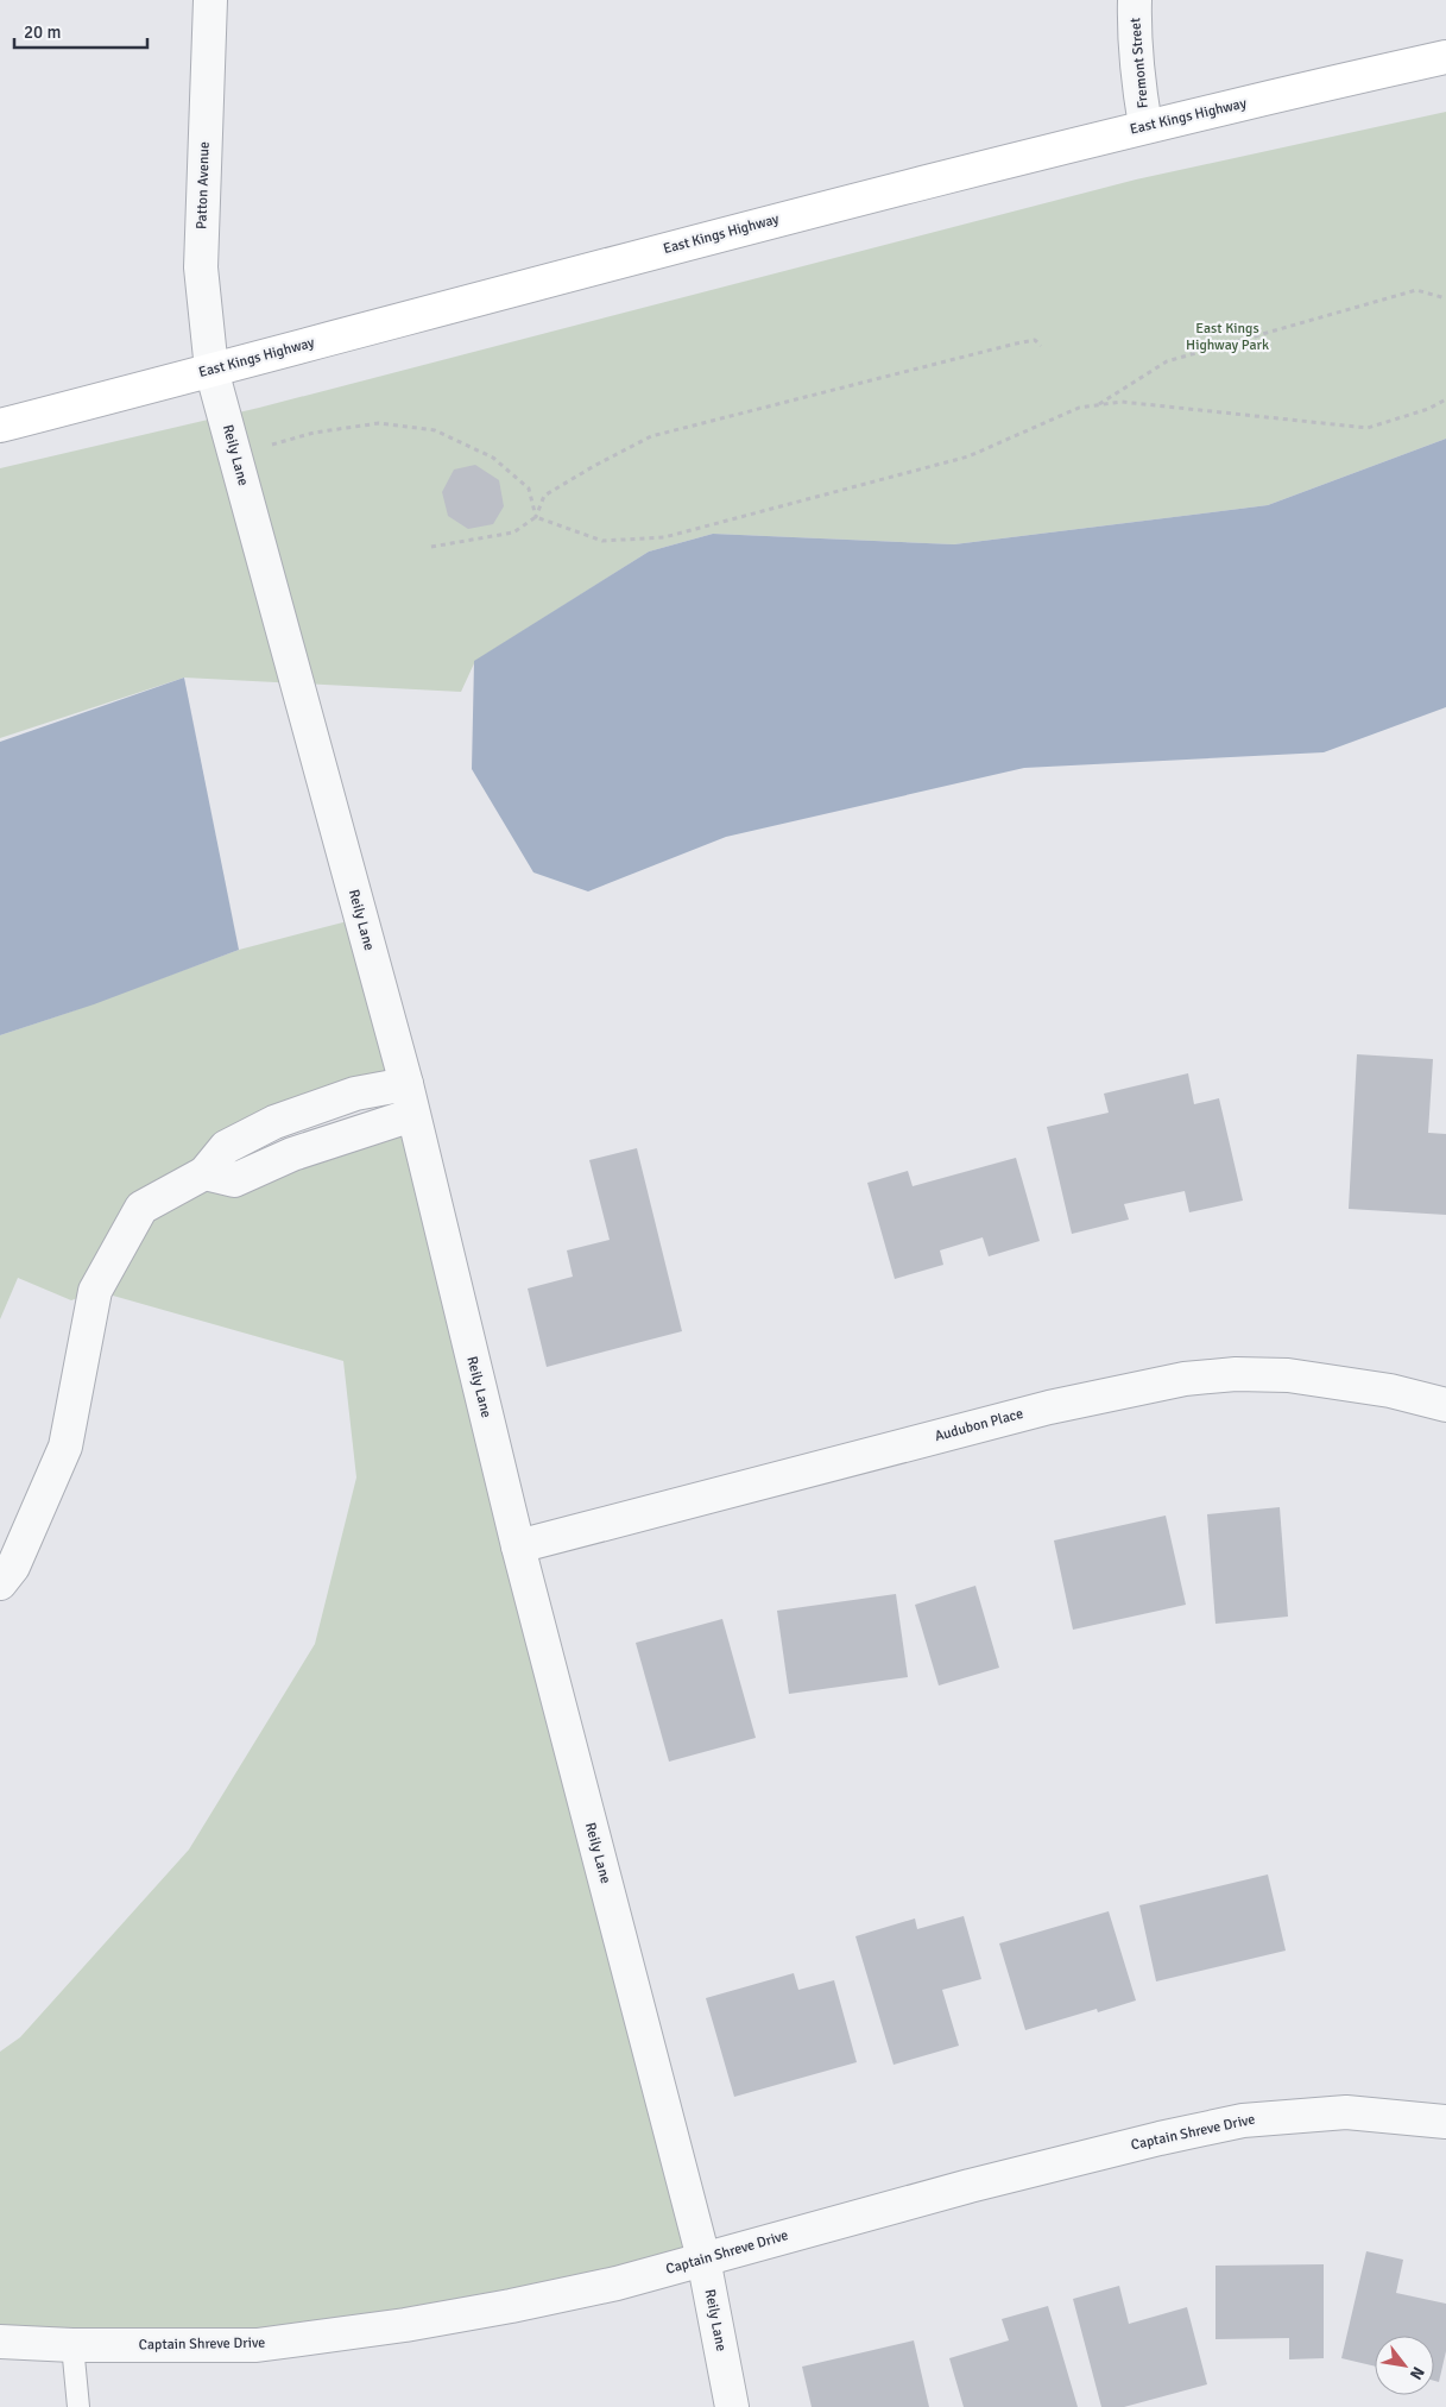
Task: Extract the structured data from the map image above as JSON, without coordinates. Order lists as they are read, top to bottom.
{
  "streets": {
    "main road": ["East Kings Highway"],
    "street": [
      "Fremont Street",
      "Patton Avenue",
      "Reily Lane",
      "Audubon Place",
      "Captain Shreve Drive"
    ]
  },
  "crossings": [
    ["Fremont Street", "East Kings Highway"],
    ["East Kings Highway", "Patton Avenue"],
    ["East Kings Highway", "Reily Lane"],
    ["Patton Avenue", "Reily Lane"],
    ["Reily Lane", "Audubon Place"],
    ["Reily Lane", "Captain Shreve Drive"]
  ],
  "parks": ["East Kings Highway Park"],
  "scale_bar": "20 m",
  "north": "bottom right"
}
